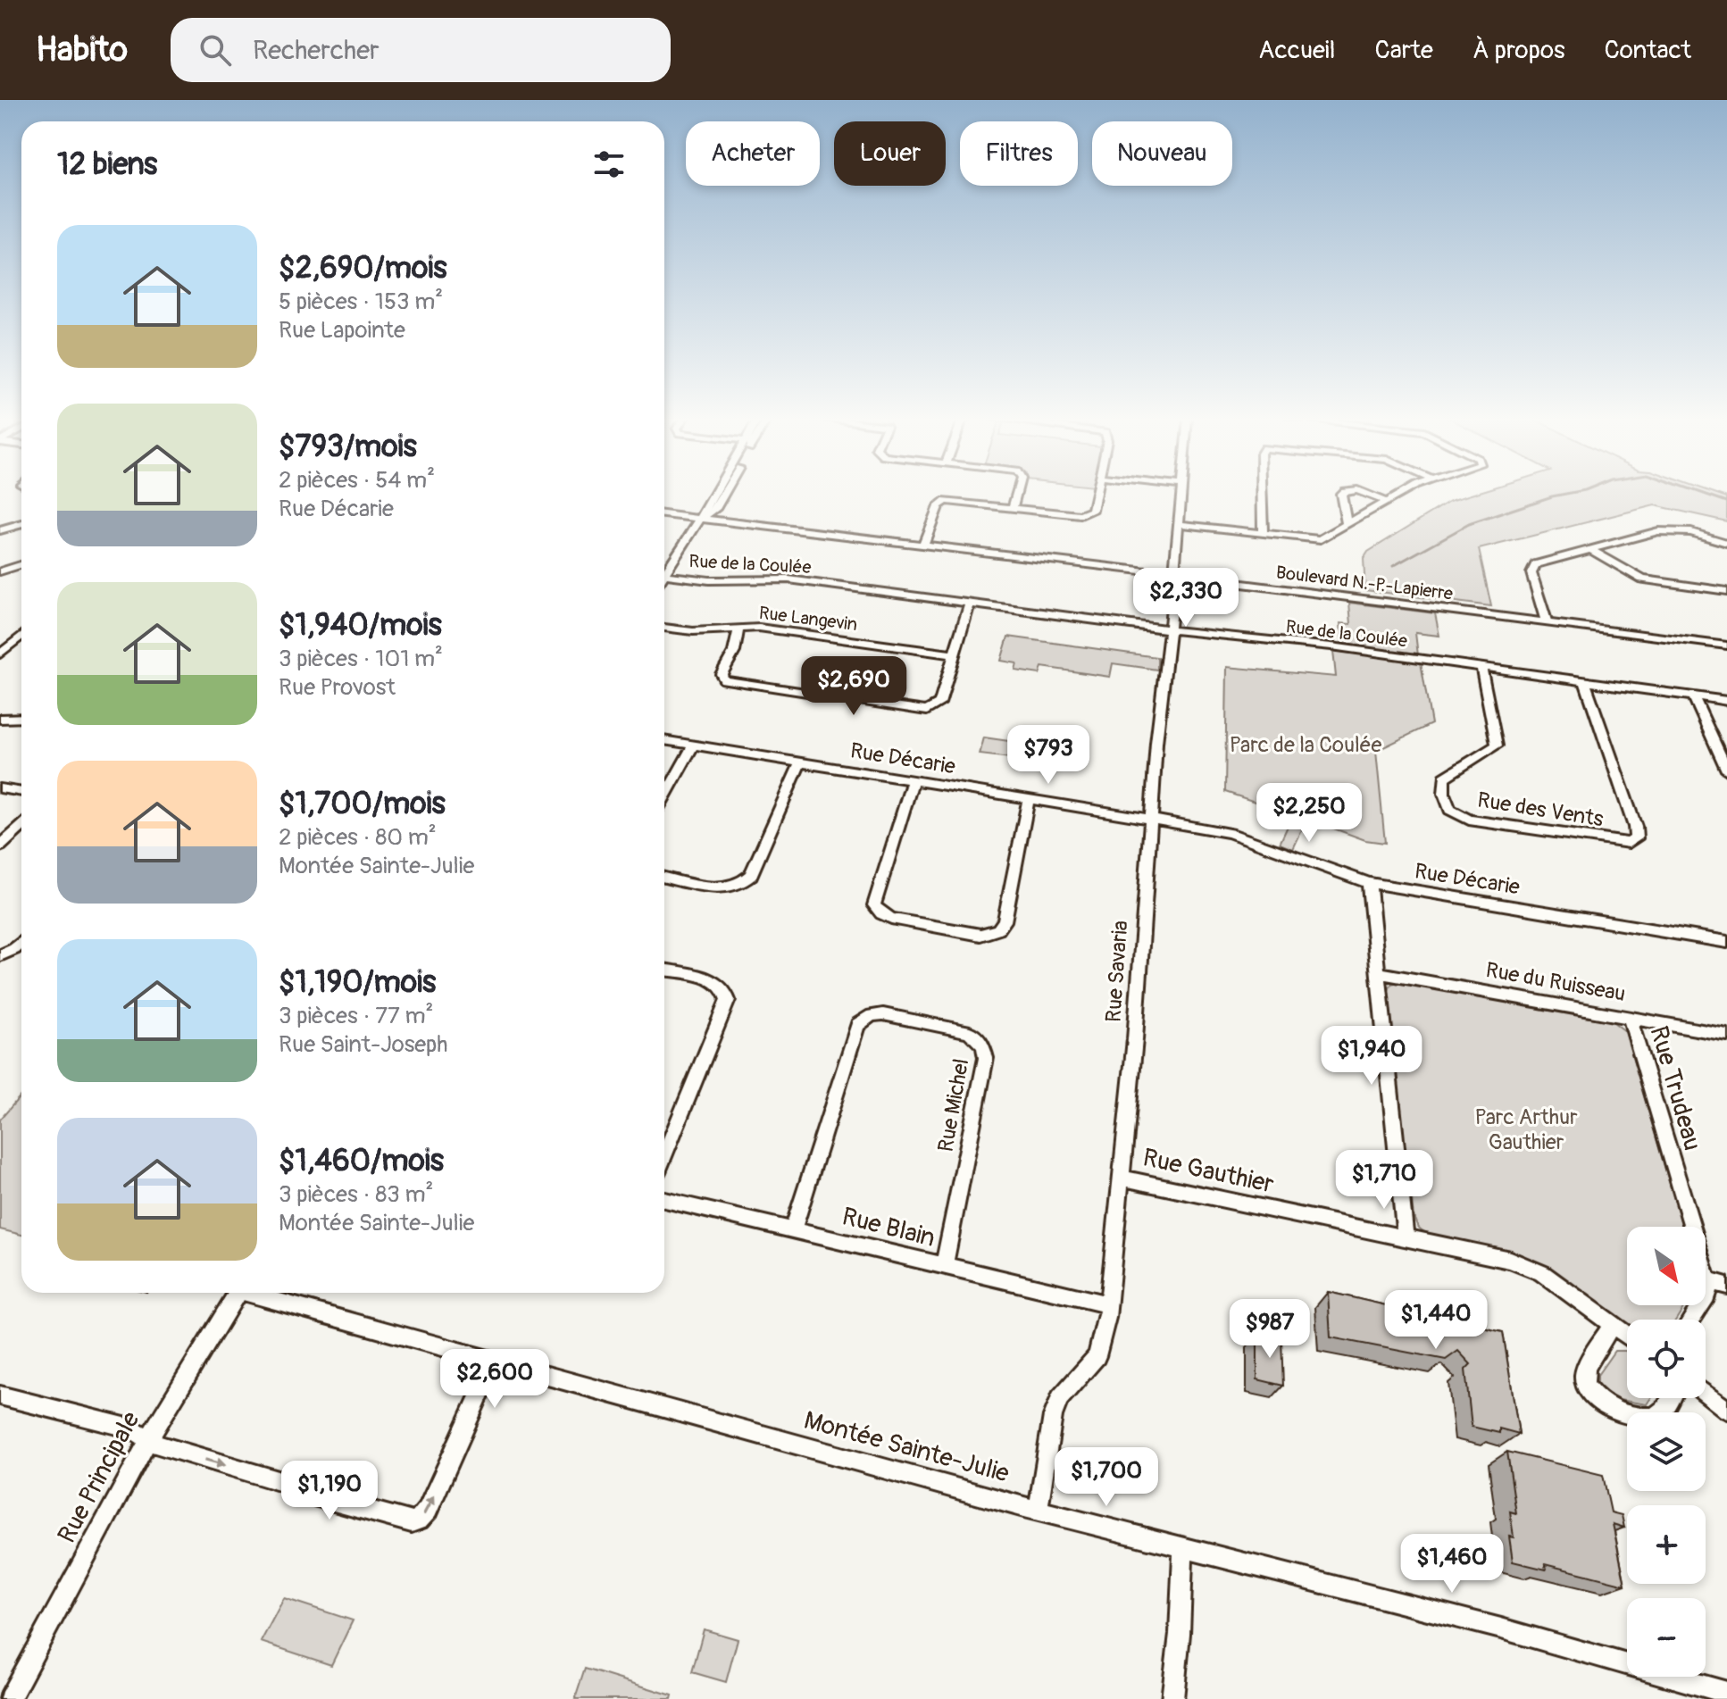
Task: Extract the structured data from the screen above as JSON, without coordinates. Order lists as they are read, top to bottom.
{
  "streets": {
    "street": [
      "Rue de la Coulée",
      "Boulevard N.-P.-Lapierre",
      "Rue Langevin",
      "Rue Décarie",
      "Rue des Vents",
      "Rue Savaria",
      "Rue du Ruisseau",
      "Rue Trudeau",
      "Rue Michel",
      "Rue Gauthier",
      "Rue Blain",
      "Montée Sainte-Julie",
      "Rue Principale"
    ]
  },
  "crossings": [
    ["Rue de la Coulée", "Rue des Vents"],
    ["Rue de la Coulée", "Rue Savaria"],
    ["Boulevard N.-P.-Lapierre", "Rue Savaria"],
    ["Rue Décarie", "Rue Savaria"],
    ["Rue Savaria", "Rue Gauthier"],
    ["Rue Savaria", "Rue Blain"],
    ["Rue Savaria", "Montée Sainte-Julie"],
    ["Rue du Ruisseau", "Rue Trudeau"],
    ["Rue Michel", "Rue Blain"]
  ],
  "parks": ["Parc de la Coulée", "Parc Arthur Gauthier"],
  "north": "bottom right",
  "page": {
    "header": "Habito",
    "search": "Rechercher",
    "nav": [
      "Accueil",
      "Carte",
      "À propos",
      "Contact"
    ],
    "chip": [
      "Acheter",
      "Louer",
      "Filtres",
      "Nouveau"
    ],
    "heading": "12 biens",
    "list": [
      {
        "name": "$2,690/mois",
        "note": "5 pièces · 153 m² · Rue Lapointe"
      },
      {
        "name": "$793/mois",
        "note": "2 pièces · 54 m² · Rue Décarie"
      },
      {
        "name": "$1,940/mois",
        "note": "3 pièces · 101 m² · Rue Provost"
      },
      {
        "name": "$1,700/mois",
        "note": "2 pièces · 80 m² · Montée Sainte-Julie"
      },
      {
        "name": "$1,190/mois",
        "note": "3 pièces · 77 m² · Rue Saint-Joseph"
      },
      {
        "name": "$1,460/mois",
        "note": "3 pièces · 83 m² · Montée Sainte-Julie"
      }
    ],
    "price": [
      "$2,330",
      "$2,690",
      "$793",
      "$2,250",
      "$1,940",
      "$1,710",
      "$1,440",
      "$987",
      "$2,600",
      "$1,700",
      "$1,190",
      "$1,460"
    ],
    "map_buttons": ["+", "−"]
  }
}
